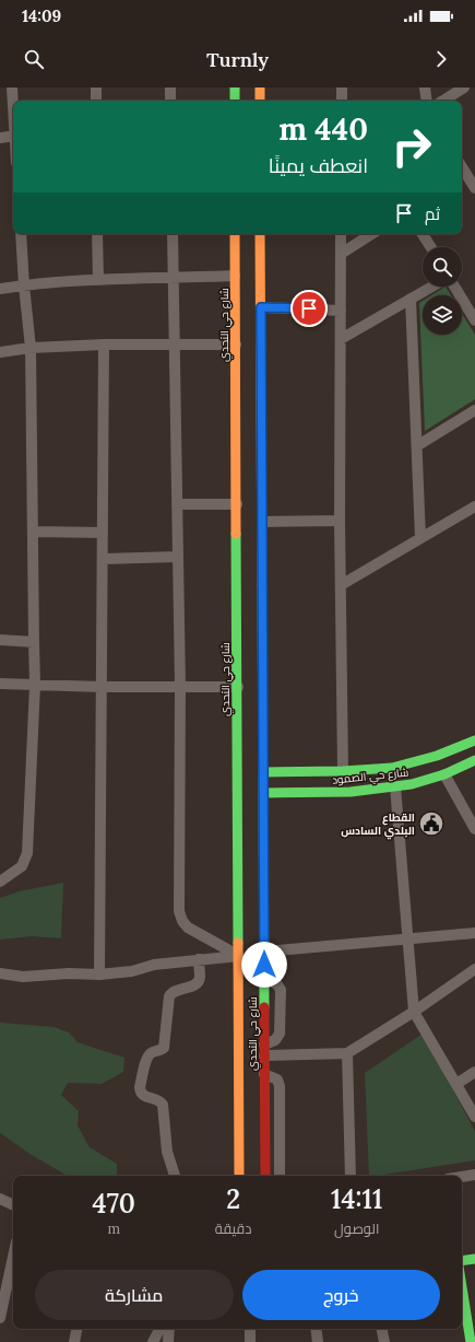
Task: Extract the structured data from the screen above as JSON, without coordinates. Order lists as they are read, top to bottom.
{
  "streets": {
    "main road": ["شارع حي التحدي", "شارع حي الصمود"]
  },
  "crossings": [
    ["شارع حي التحدي", "شارع حي الصمود"]
  ],
  "places": {
    "public building": ["القطاع البلدي السادس"]
  },
  "page": {
    "status": "14:09",
    "header": "Turnly",
    "turn": ["440 m", "انعطف يمينًا"],
    "then": "ثم",
    "eta": [
      "14:11",
      "الوصول",
      "2",
      "دقيقة",
      "470",
      "m"
    ],
    "buttons": ["خروج", "مشاركة"]
  }
}
